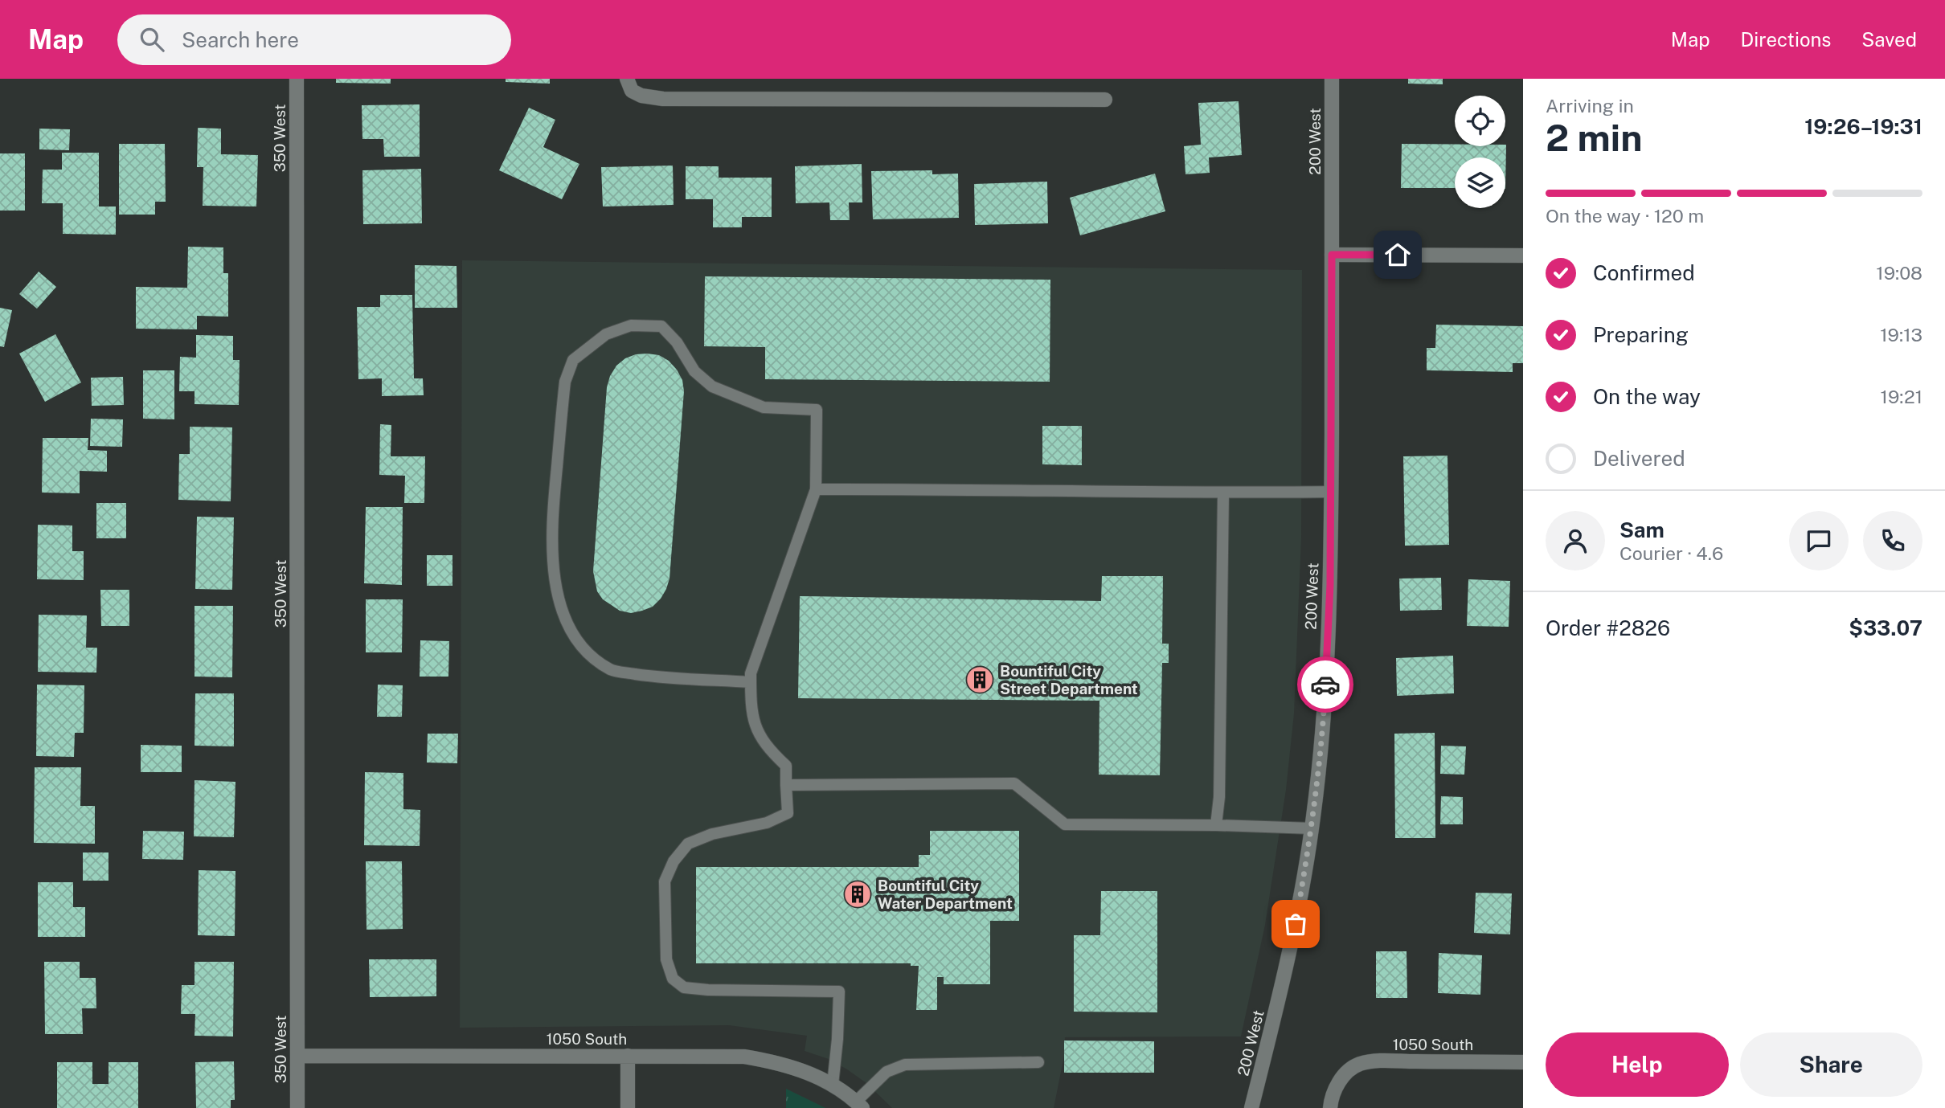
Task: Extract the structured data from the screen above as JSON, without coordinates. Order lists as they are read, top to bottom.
{
  "streets": {
    "street": ["350 West", "200 West", "1050 South"]
  },
  "crossings": [
    ["350 West", "1050 South"]
  ],
  "places": {
    "building": ["Bountiful City Street Department", "Bountiful City Water Department"]
  },
  "page": {
    "header": "Map",
    "search": "Search here",
    "nav": ["Map", "Directions", "Saved"],
    "heading": ["2 min", "Arriving in", "19:26–19:31"],
    "panel": [
      "Sam",
      "Courier · 4.6",
      "Order #2826",
      "$33.07"
    ],
    "bar": "On the way · 120 m",
    "list": [
      ["Confirmed", "19:08"],
      ["Preparing", "19:13"],
      ["On the way", "19:21"],
      "Delivered"
    ],
    "buttons": ["Help", "Share"]
  }
}
